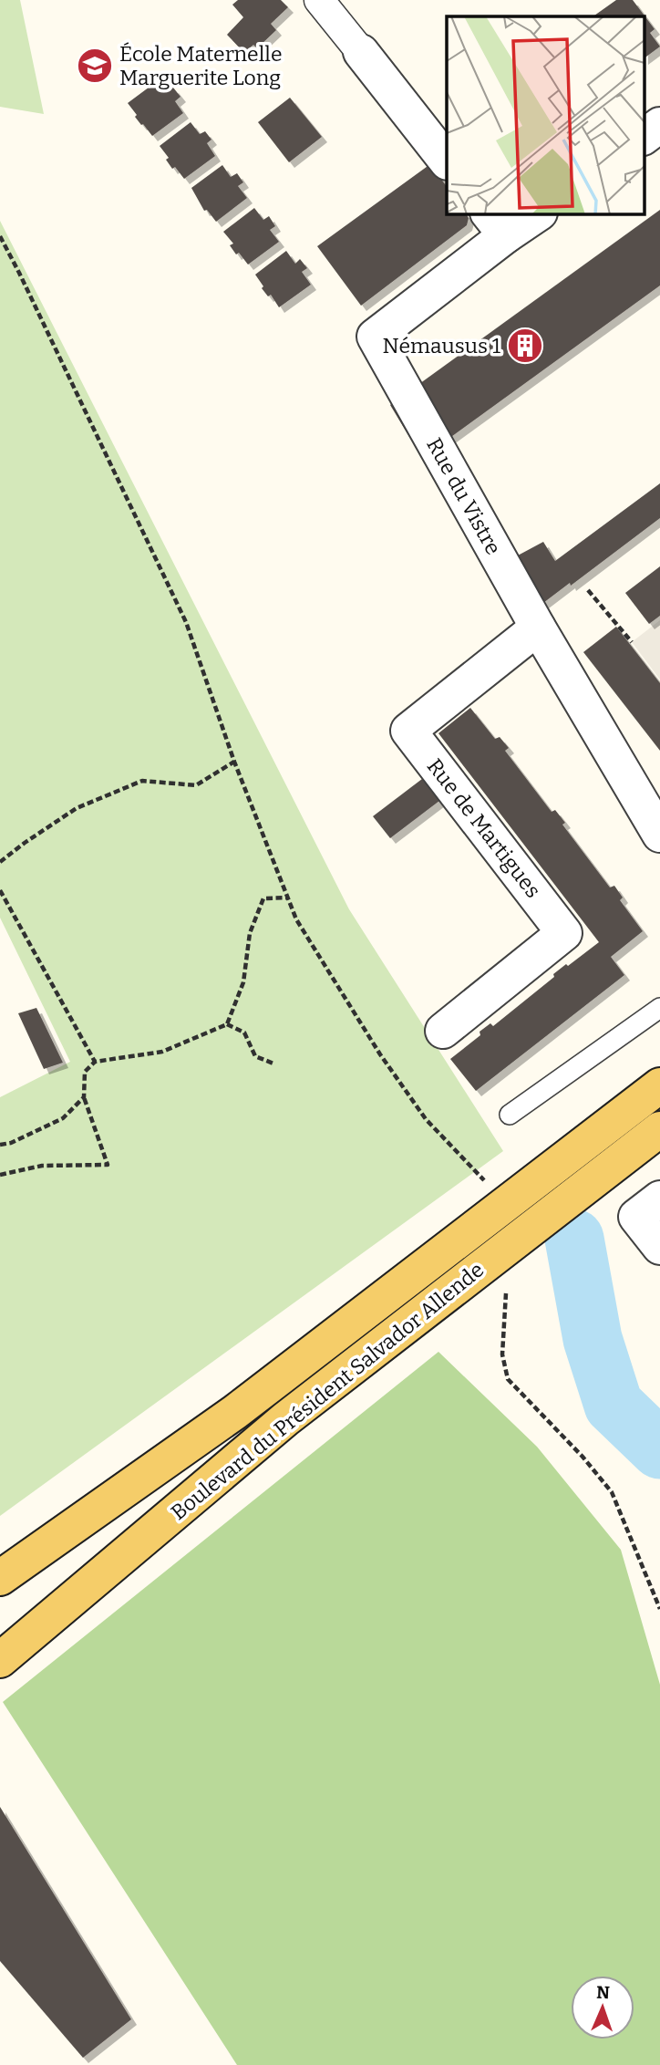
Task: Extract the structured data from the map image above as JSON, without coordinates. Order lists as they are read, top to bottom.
{
  "streets": {
    "main road": ["Boulevard du Président Salvador Allende"],
    "street": ["Rue du Vistre", "Rue de Martigues"]
  },
  "crossings": [
    ["Rue du Vistre", "Rue de Martigues"]
  ],
  "places": {
    "school or university": ["École Maternelle Marguerite Long"],
    "building": ["Némausus 1"]
  },
  "north": "top"
}
